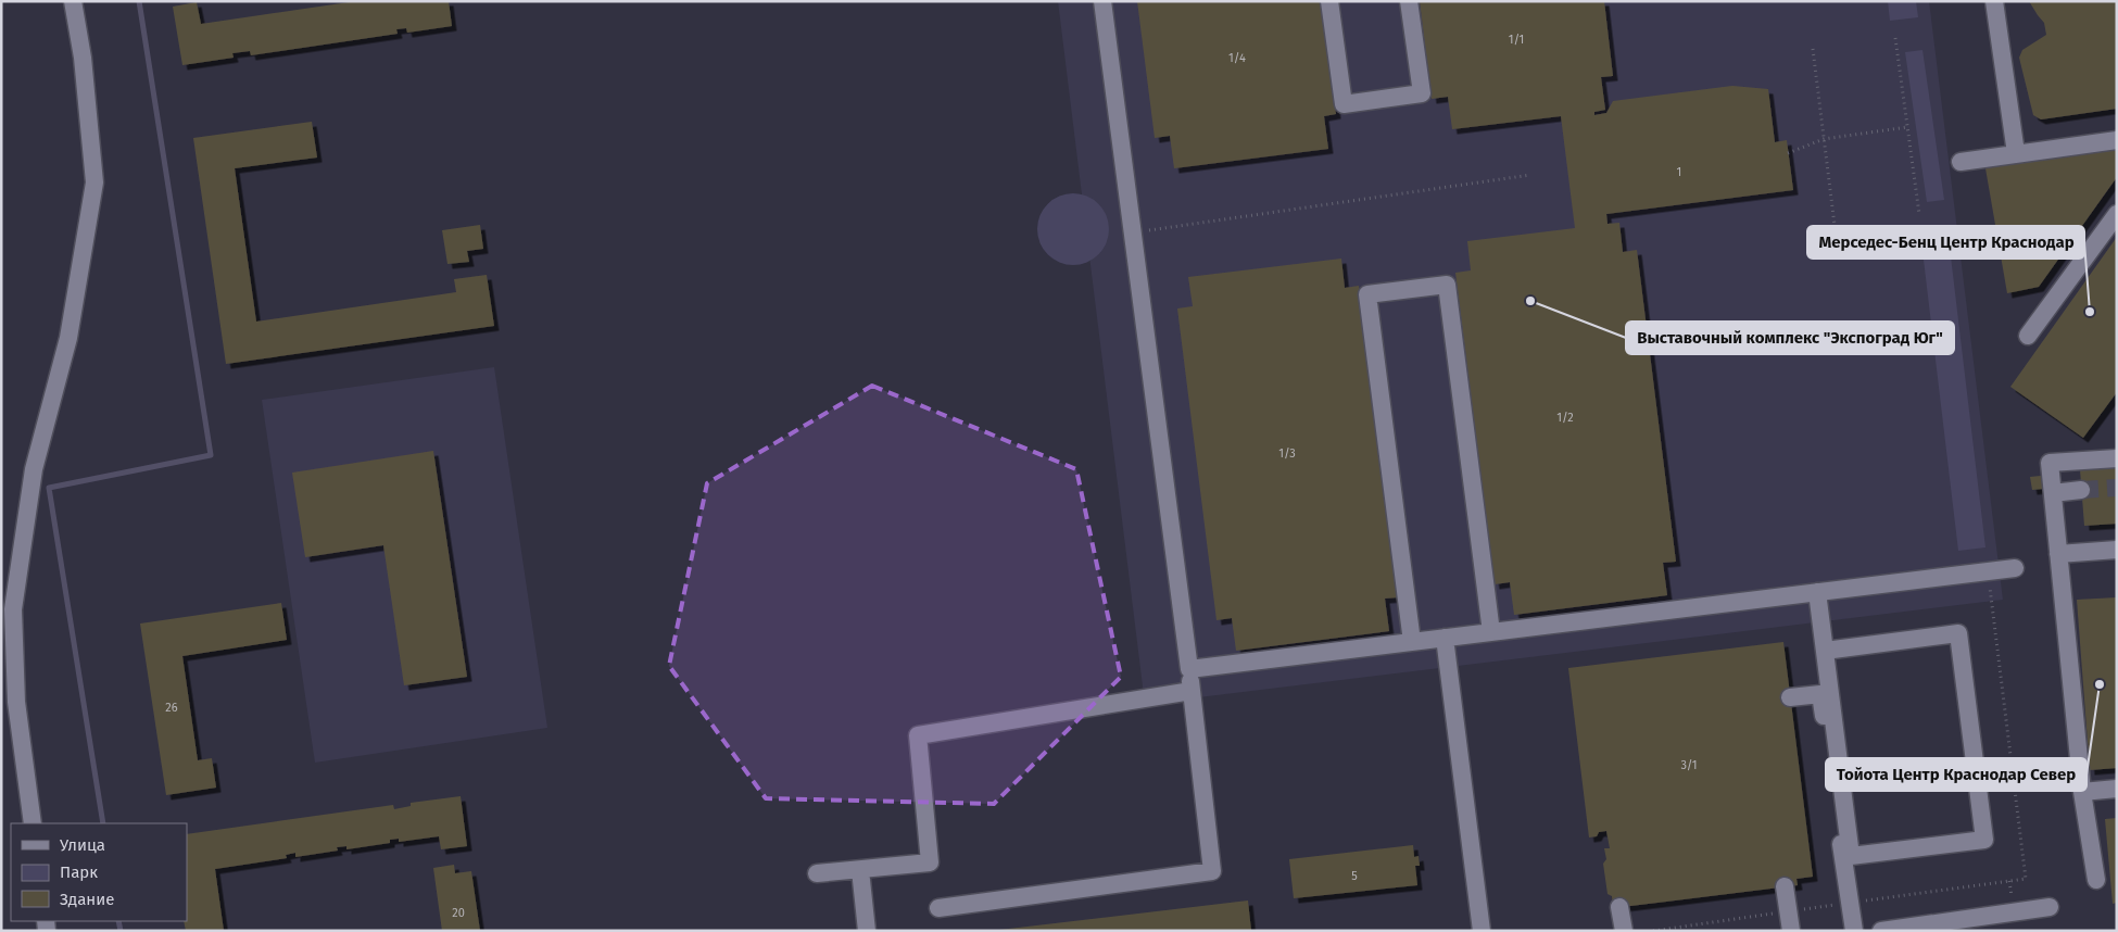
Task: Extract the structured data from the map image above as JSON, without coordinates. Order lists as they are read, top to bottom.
{
  "places": ["Выставочный комплекс \"Экспоград Юг\"", "Мерседес-Бенц Центр Краснодар", "Тойота Центр Краснодар Север"],
  "house_numbers": [
    "1/1",
    "1/4",
    "1",
    "1/2",
    "1/3",
    "26",
    "3/1",
    "5",
    "20"
  ],
  "legend": ["Улица", "Парк", "Здание"]
}
